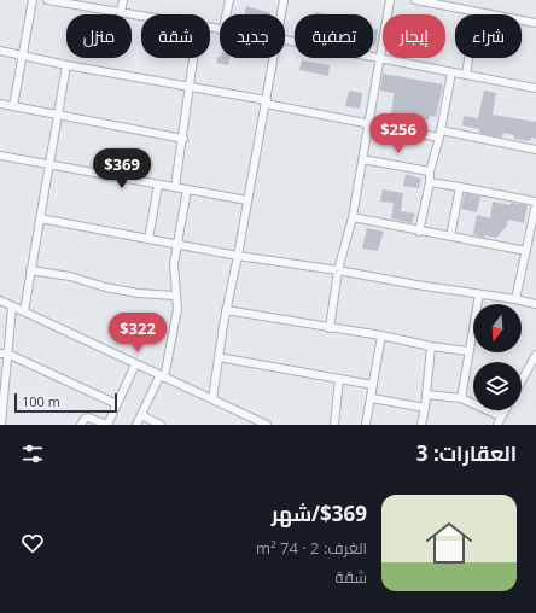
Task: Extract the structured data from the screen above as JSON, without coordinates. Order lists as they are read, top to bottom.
{
  "scale_bar": "100 m",
  "north": "bottom",
  "page": {
    "chip": [
      "شراء",
      "إيجار",
      "تصفية",
      "جديد",
      "شقة",
      "منزل"
    ],
    "price": ["$256", "$369", "$322"],
    "scale": "100 m",
    "heading": "العقارات: 3",
    "list": [
      {
        "name": "$369/شهر",
        "note": "الغرف: 2 · 74 m² · شقة"
      }
    ]
  }
}
